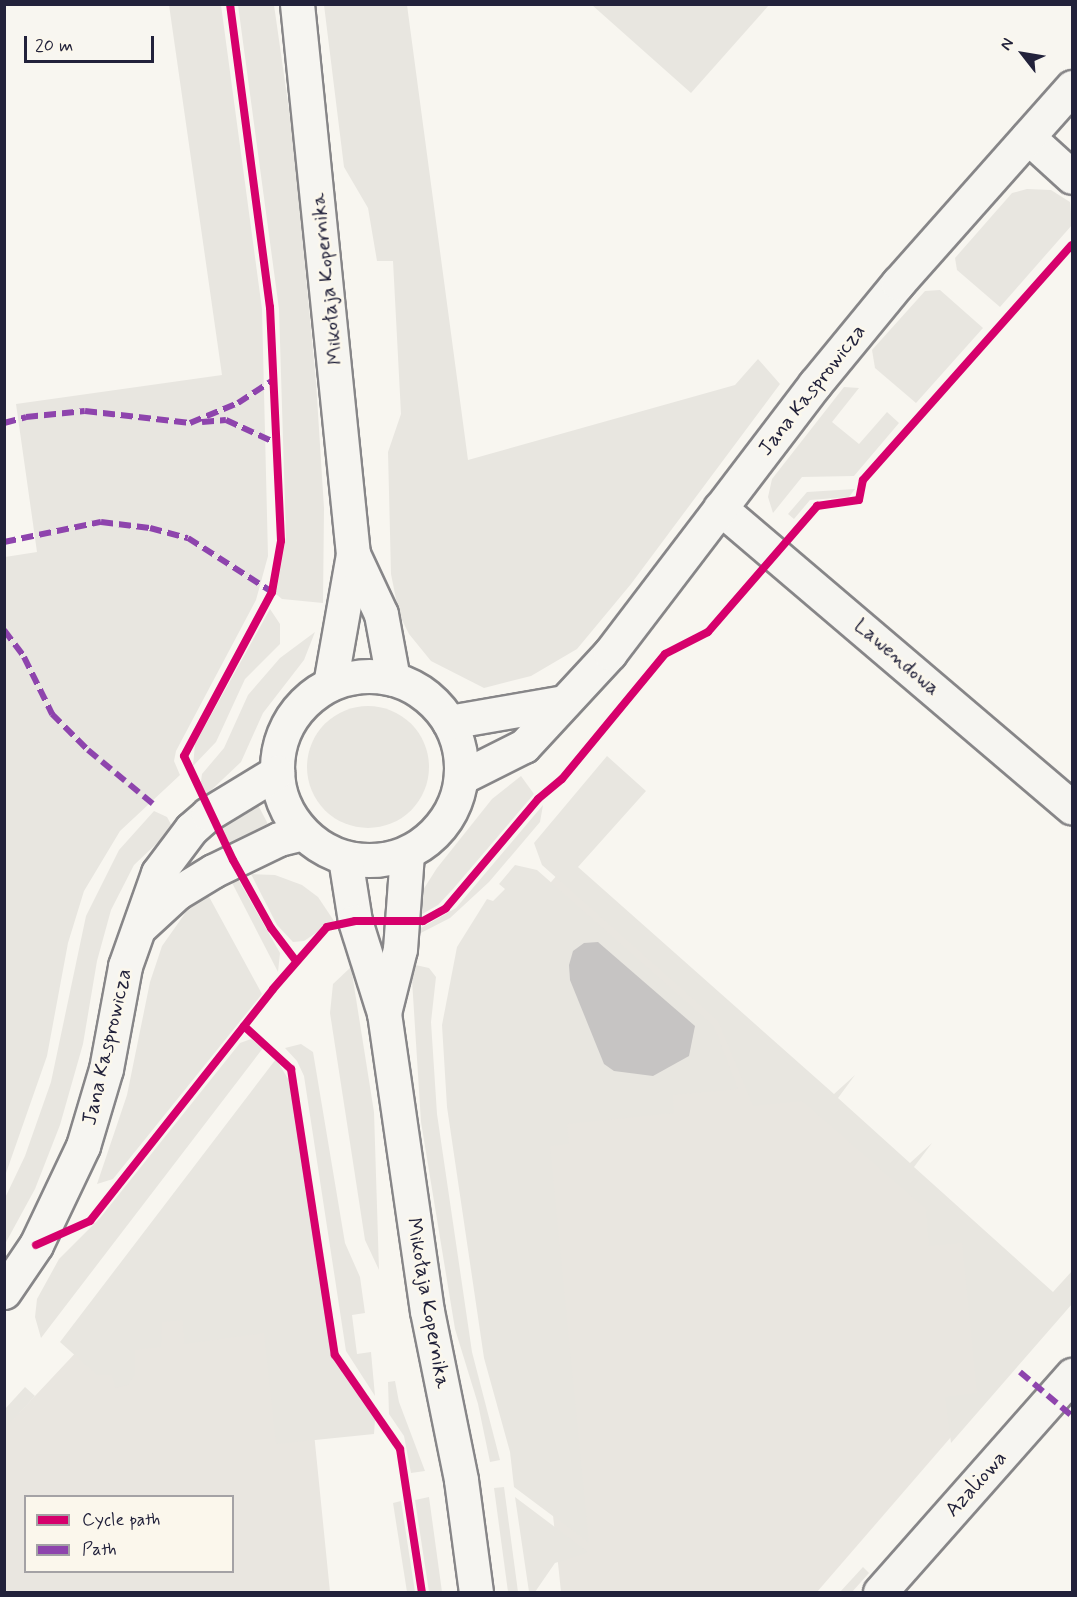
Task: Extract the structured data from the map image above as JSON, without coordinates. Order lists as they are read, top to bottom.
{
  "streets": {
    "street": [
      "Mikołaja Kopernika",
      "Jana Kasprowicza",
      "Lawendowa",
      "Azaliowa"
    ]
  },
  "crossings": [
    ["Mikołaja Kopernika", "Jana Kasprowicza"],
    ["Jana Kasprowicza", "Lawendowa"]
  ],
  "legend": ["Cycle path", "Path"],
  "scale_bar": "20 m",
  "north": "top left"
}
